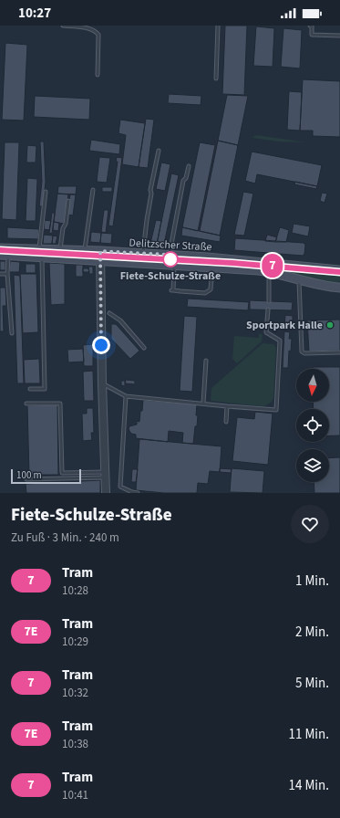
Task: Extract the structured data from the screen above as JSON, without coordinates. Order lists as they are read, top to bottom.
{
  "streets": {
    "main road": ["Delitzscher Straße"]
  },
  "places": ["Fiete-Schulze-Straße", "Sportpark Halle"],
  "lines": ["tram line 7"],
  "scale_bar": "100 m",
  "north": "bottom",
  "page": {
    "status": "10:27",
    "on_map": "7",
    "scale": "100 m",
    "heading": ["Fiete-Schulze-Straße", "Zu Fuß · 3 Min. · 240 m"],
    "list": [
      {
        "mark": "7",
        "name": "Tram",
        "note": "10:28",
        "value": "1 Min."
      },
      {
        "mark": "7E",
        "name": "Tram",
        "note": "10:29",
        "value": "2 Min."
      },
      {
        "mark": "7",
        "name": "Tram",
        "note": "10:32",
        "value": "5 Min."
      },
      {
        "mark": "7E",
        "name": "Tram",
        "note": "10:38",
        "value": "11 Min."
      },
      {
        "mark": "7",
        "name": "Tram",
        "note": "10:41",
        "value": "14 Min."
      }
    ]
  }
}
